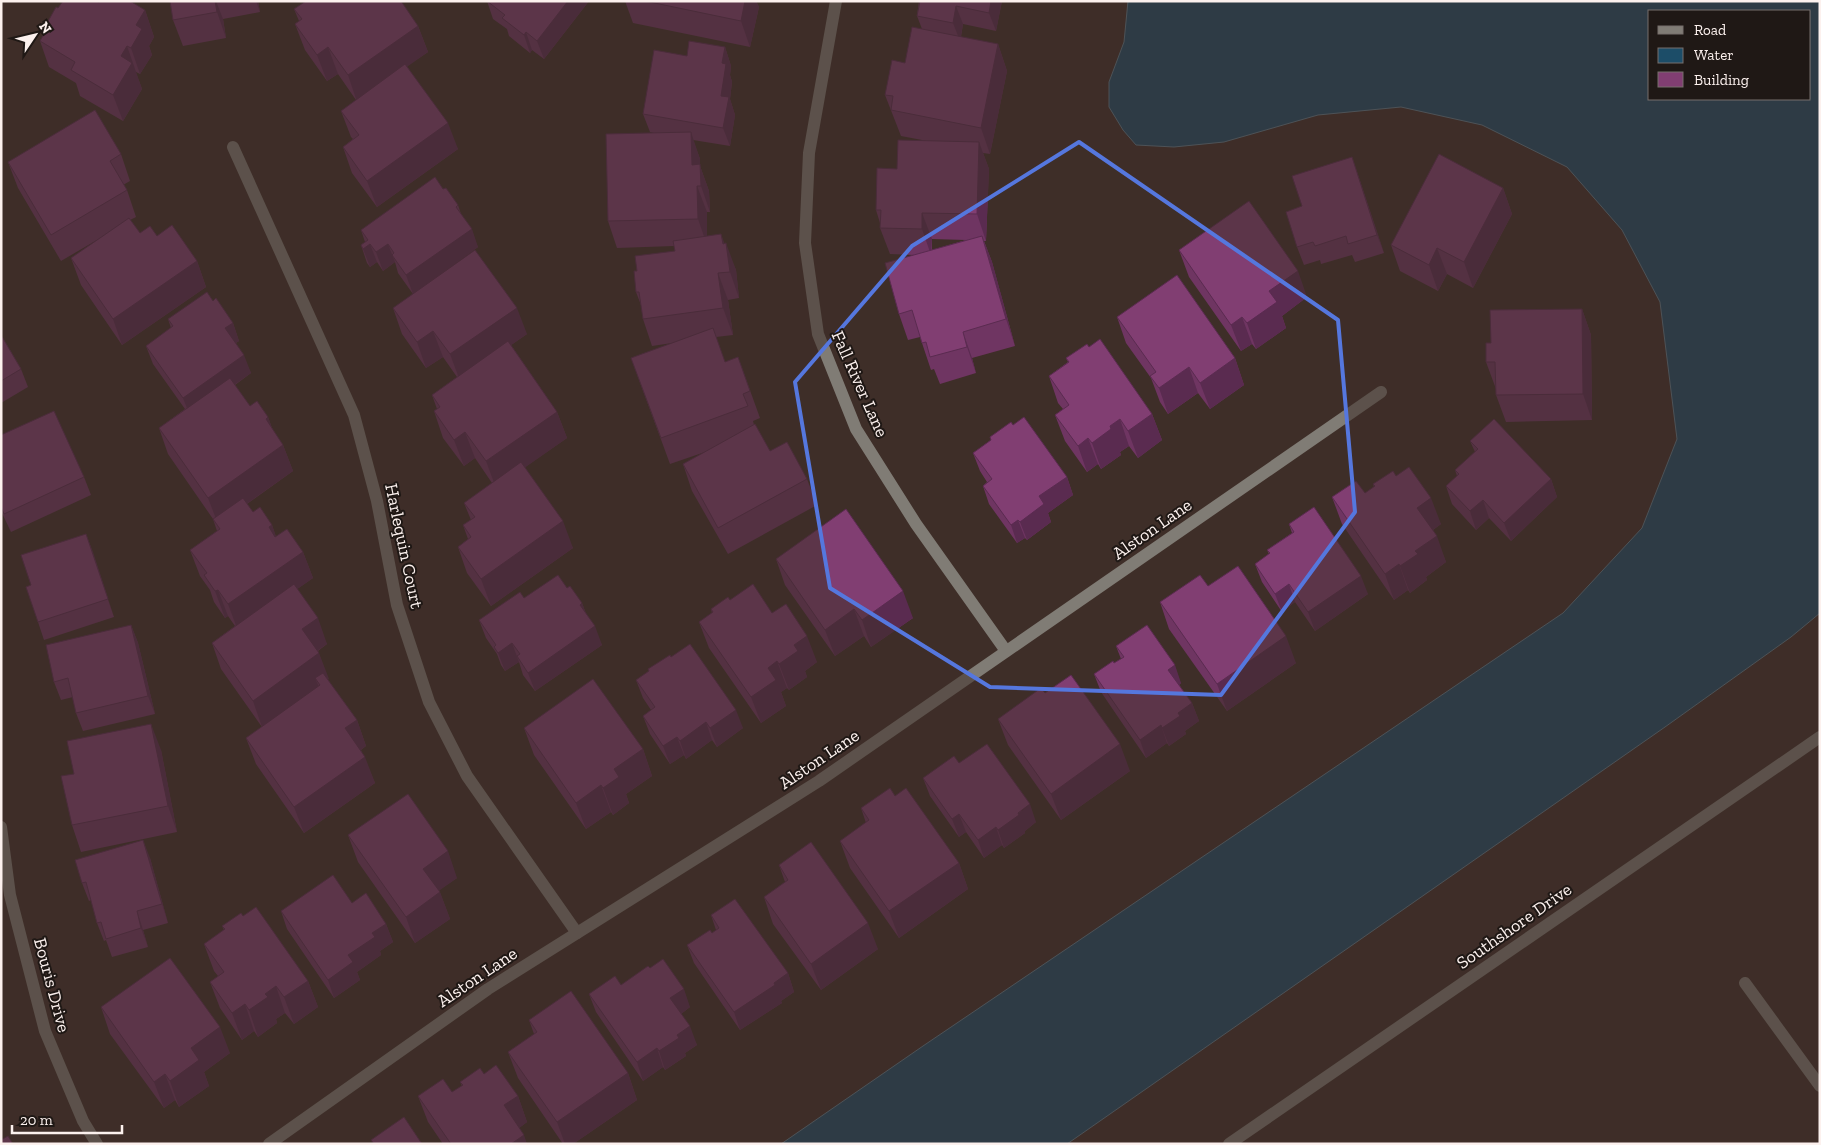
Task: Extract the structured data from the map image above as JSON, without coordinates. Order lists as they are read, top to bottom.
{
  "streets": {
    "street": [
      "Fall River Lane",
      "Alston Lane",
      "Harlequin Court",
      "Southshore Drive",
      "Bouris Drive"
    ]
  },
  "crossings": [
    ["Fall River Lane", "Alston Lane"],
    ["Alston Lane", "Harlequin Court"]
  ],
  "legend": ["Road", "Water", "Building"],
  "scale_bar": "20 m",
  "north": "top right"
}
